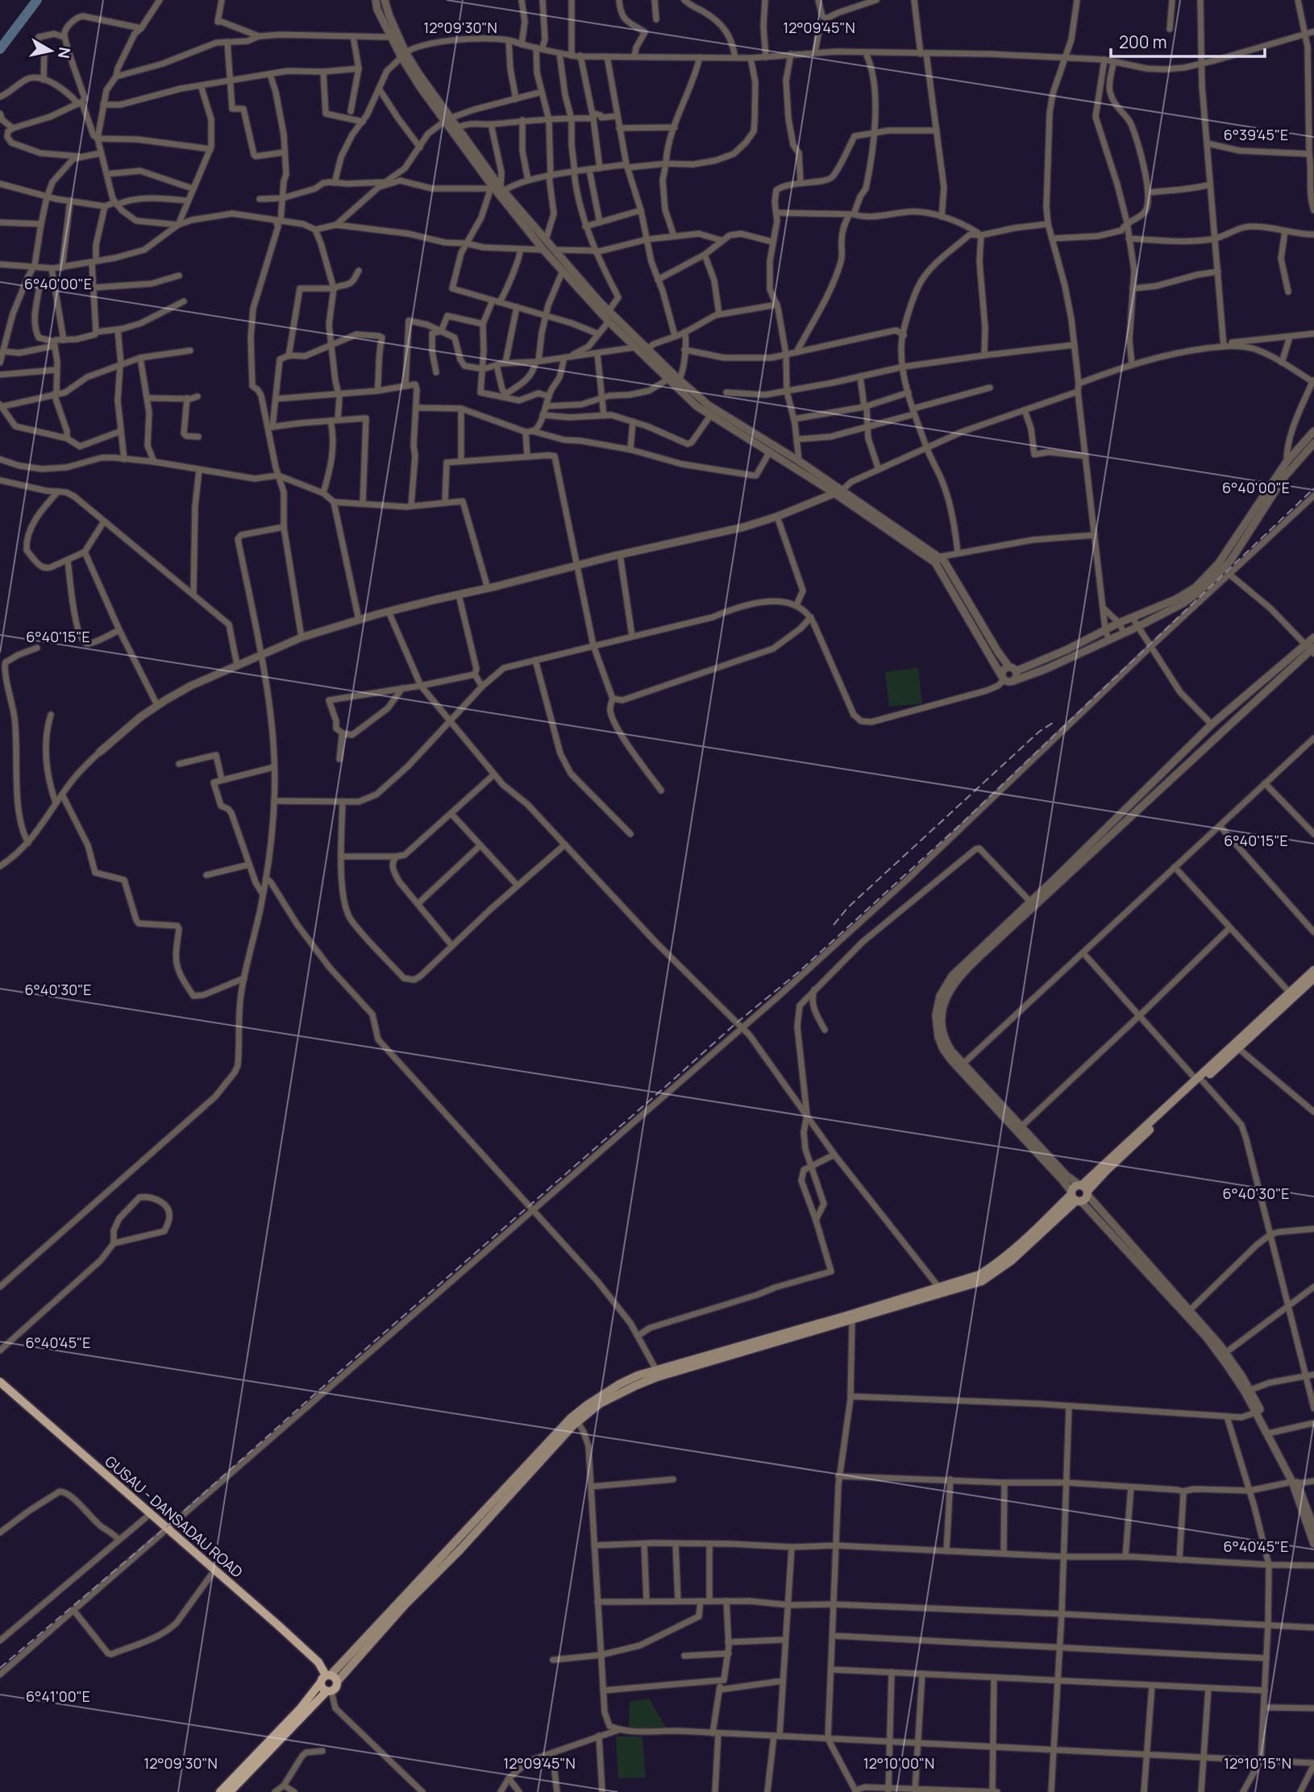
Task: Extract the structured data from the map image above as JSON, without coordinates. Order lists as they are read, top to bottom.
{
  "streets": {
    "main road": ["GUSAU - DANSADAU ROAD"]
  },
  "scale_bar": "200 m",
  "north": "right",
  "coordinates": [
    "12°09'30\"N",
    "12°09'45\"N",
    "6°39'45\"E",
    "6°40'00\"E",
    "6°40'15\"E",
    "6°40'30\"E",
    "6°40'45\"E",
    "6°41'00\"E",
    "12°10'00\"N",
    "12°10'15\"N"
  ]
}
